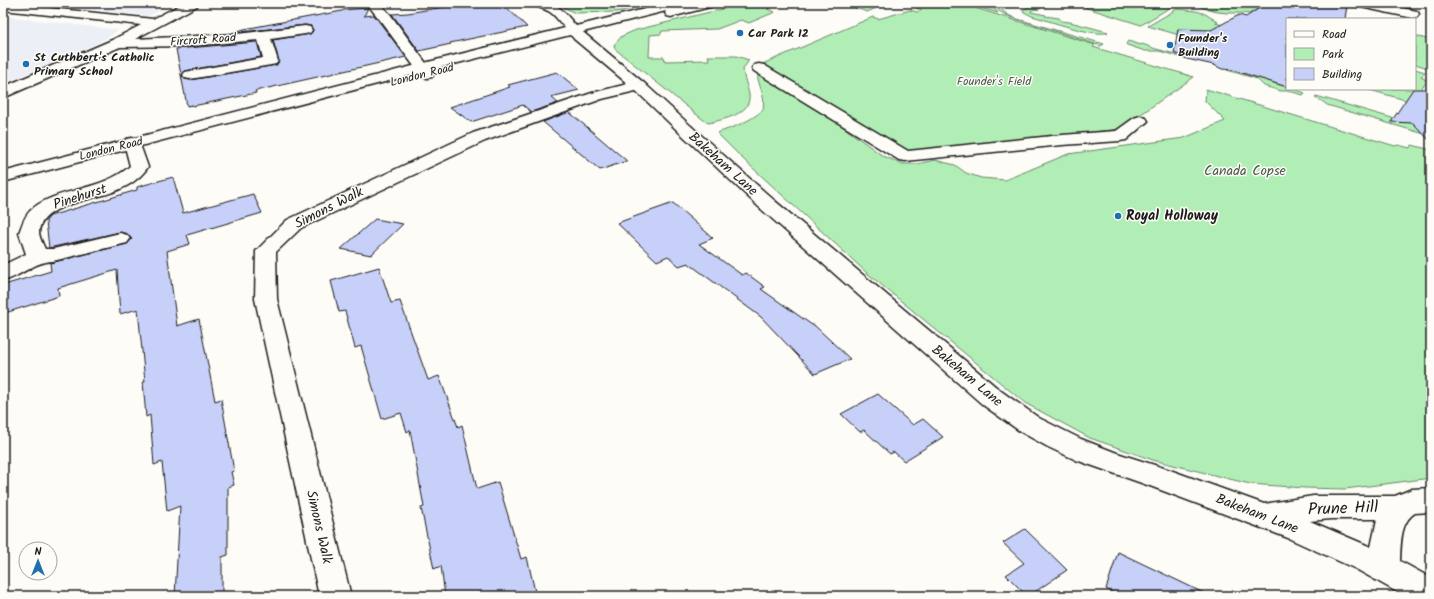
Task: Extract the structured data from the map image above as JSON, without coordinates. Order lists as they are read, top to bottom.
{
  "streets": {
    "street": [
      "Fircroft Road",
      "London Road",
      "Bakeham Lane",
      "Pinehurst",
      "Simons Walk",
      "Prune Hill"
    ]
  },
  "crossings": [
    ["London Road", "Bakeham Lane"],
    ["London Road", "Pinehurst"],
    ["Bakeham Lane", "Simons Walk"],
    ["Bakeham Lane", "Prune Hill"]
  ],
  "parks": ["Founder's Field", "Canada Copse"],
  "places": [
    "Car Park 12",
    "Founder's Building",
    "St Cuthbert's Catholic Primary School",
    "Royal Holloway"
  ],
  "legend": ["Road", "Park", "Building"],
  "north": "top"
}
